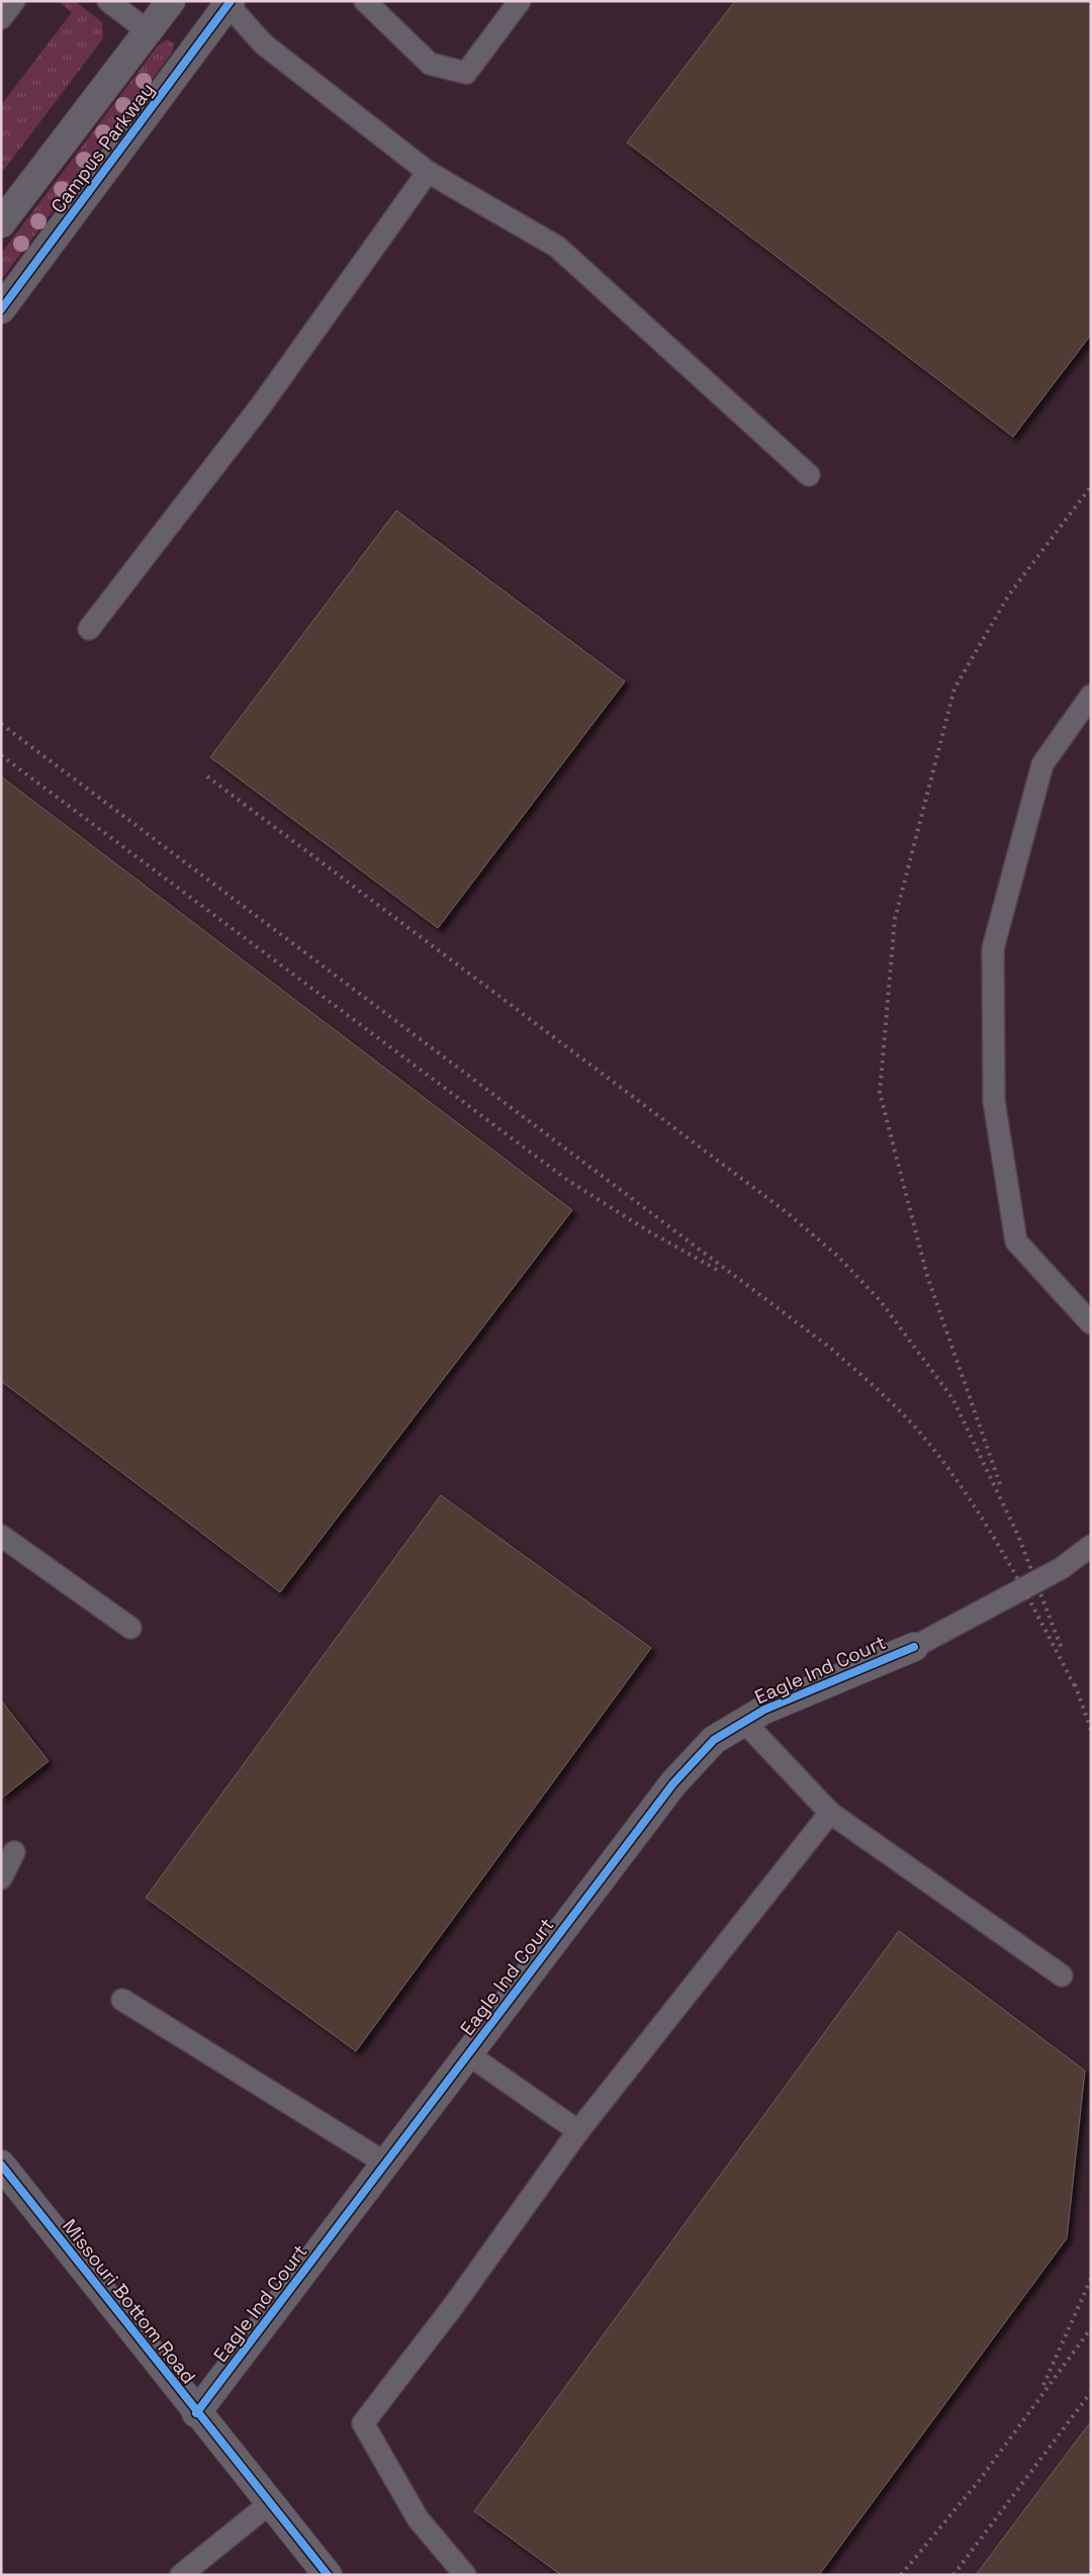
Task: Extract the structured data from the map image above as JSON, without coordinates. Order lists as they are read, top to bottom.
{
  "streets": {
    "street": ["Campus Parkway", "Eagle Ind Court", "Missouri Bottom Road"]
  },
  "crossings": [
    ["Eagle Ind Court", "Missouri Bottom Road"]
  ]
}
